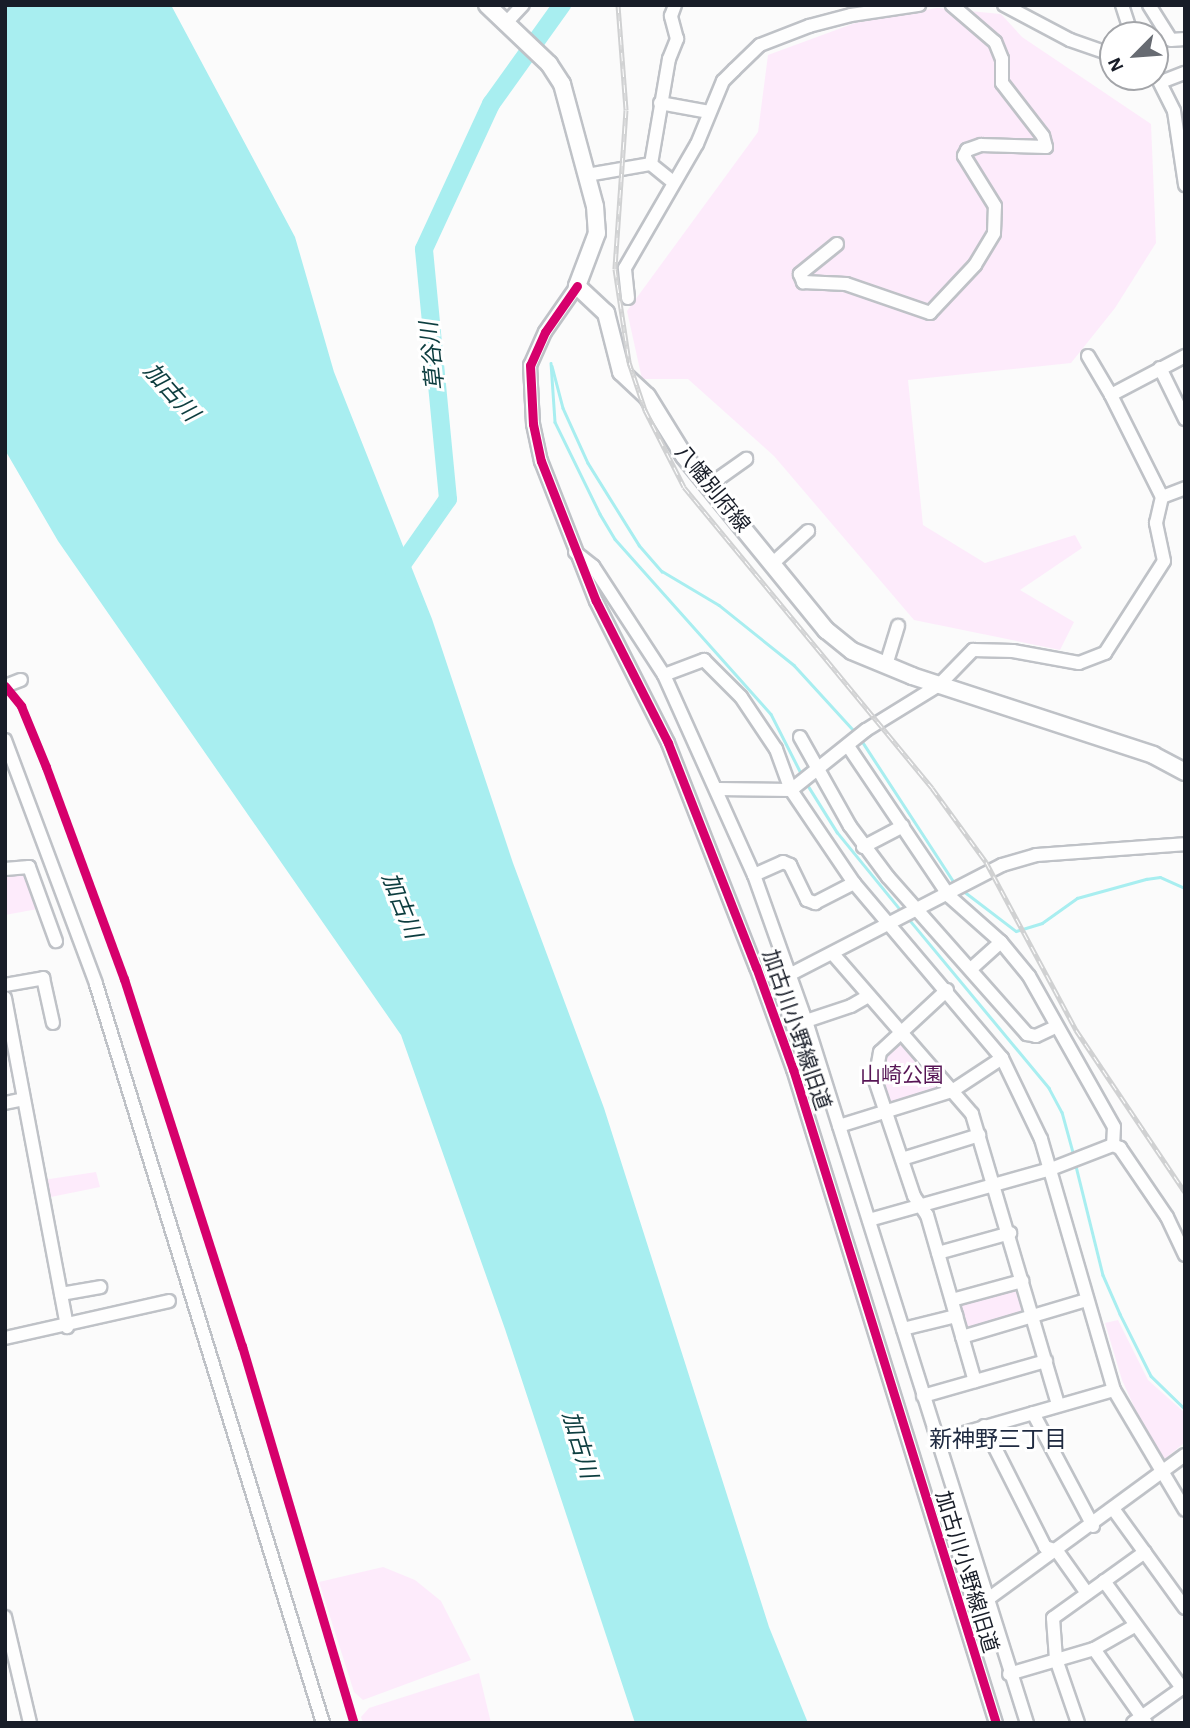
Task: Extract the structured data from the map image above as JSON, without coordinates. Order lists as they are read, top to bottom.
{
  "streets": {
    "main road": ["八幡別府線"],
    "street": ["加古川小野線旧道"]
  },
  "crossings": [
    ["八幡別府線", "加古川小野線旧道"]
  ],
  "districts": ["新神野三丁目"],
  "water": ["草谷川", "加古川"],
  "parks": ["山崎公園"],
  "north": "bottom left"
}
